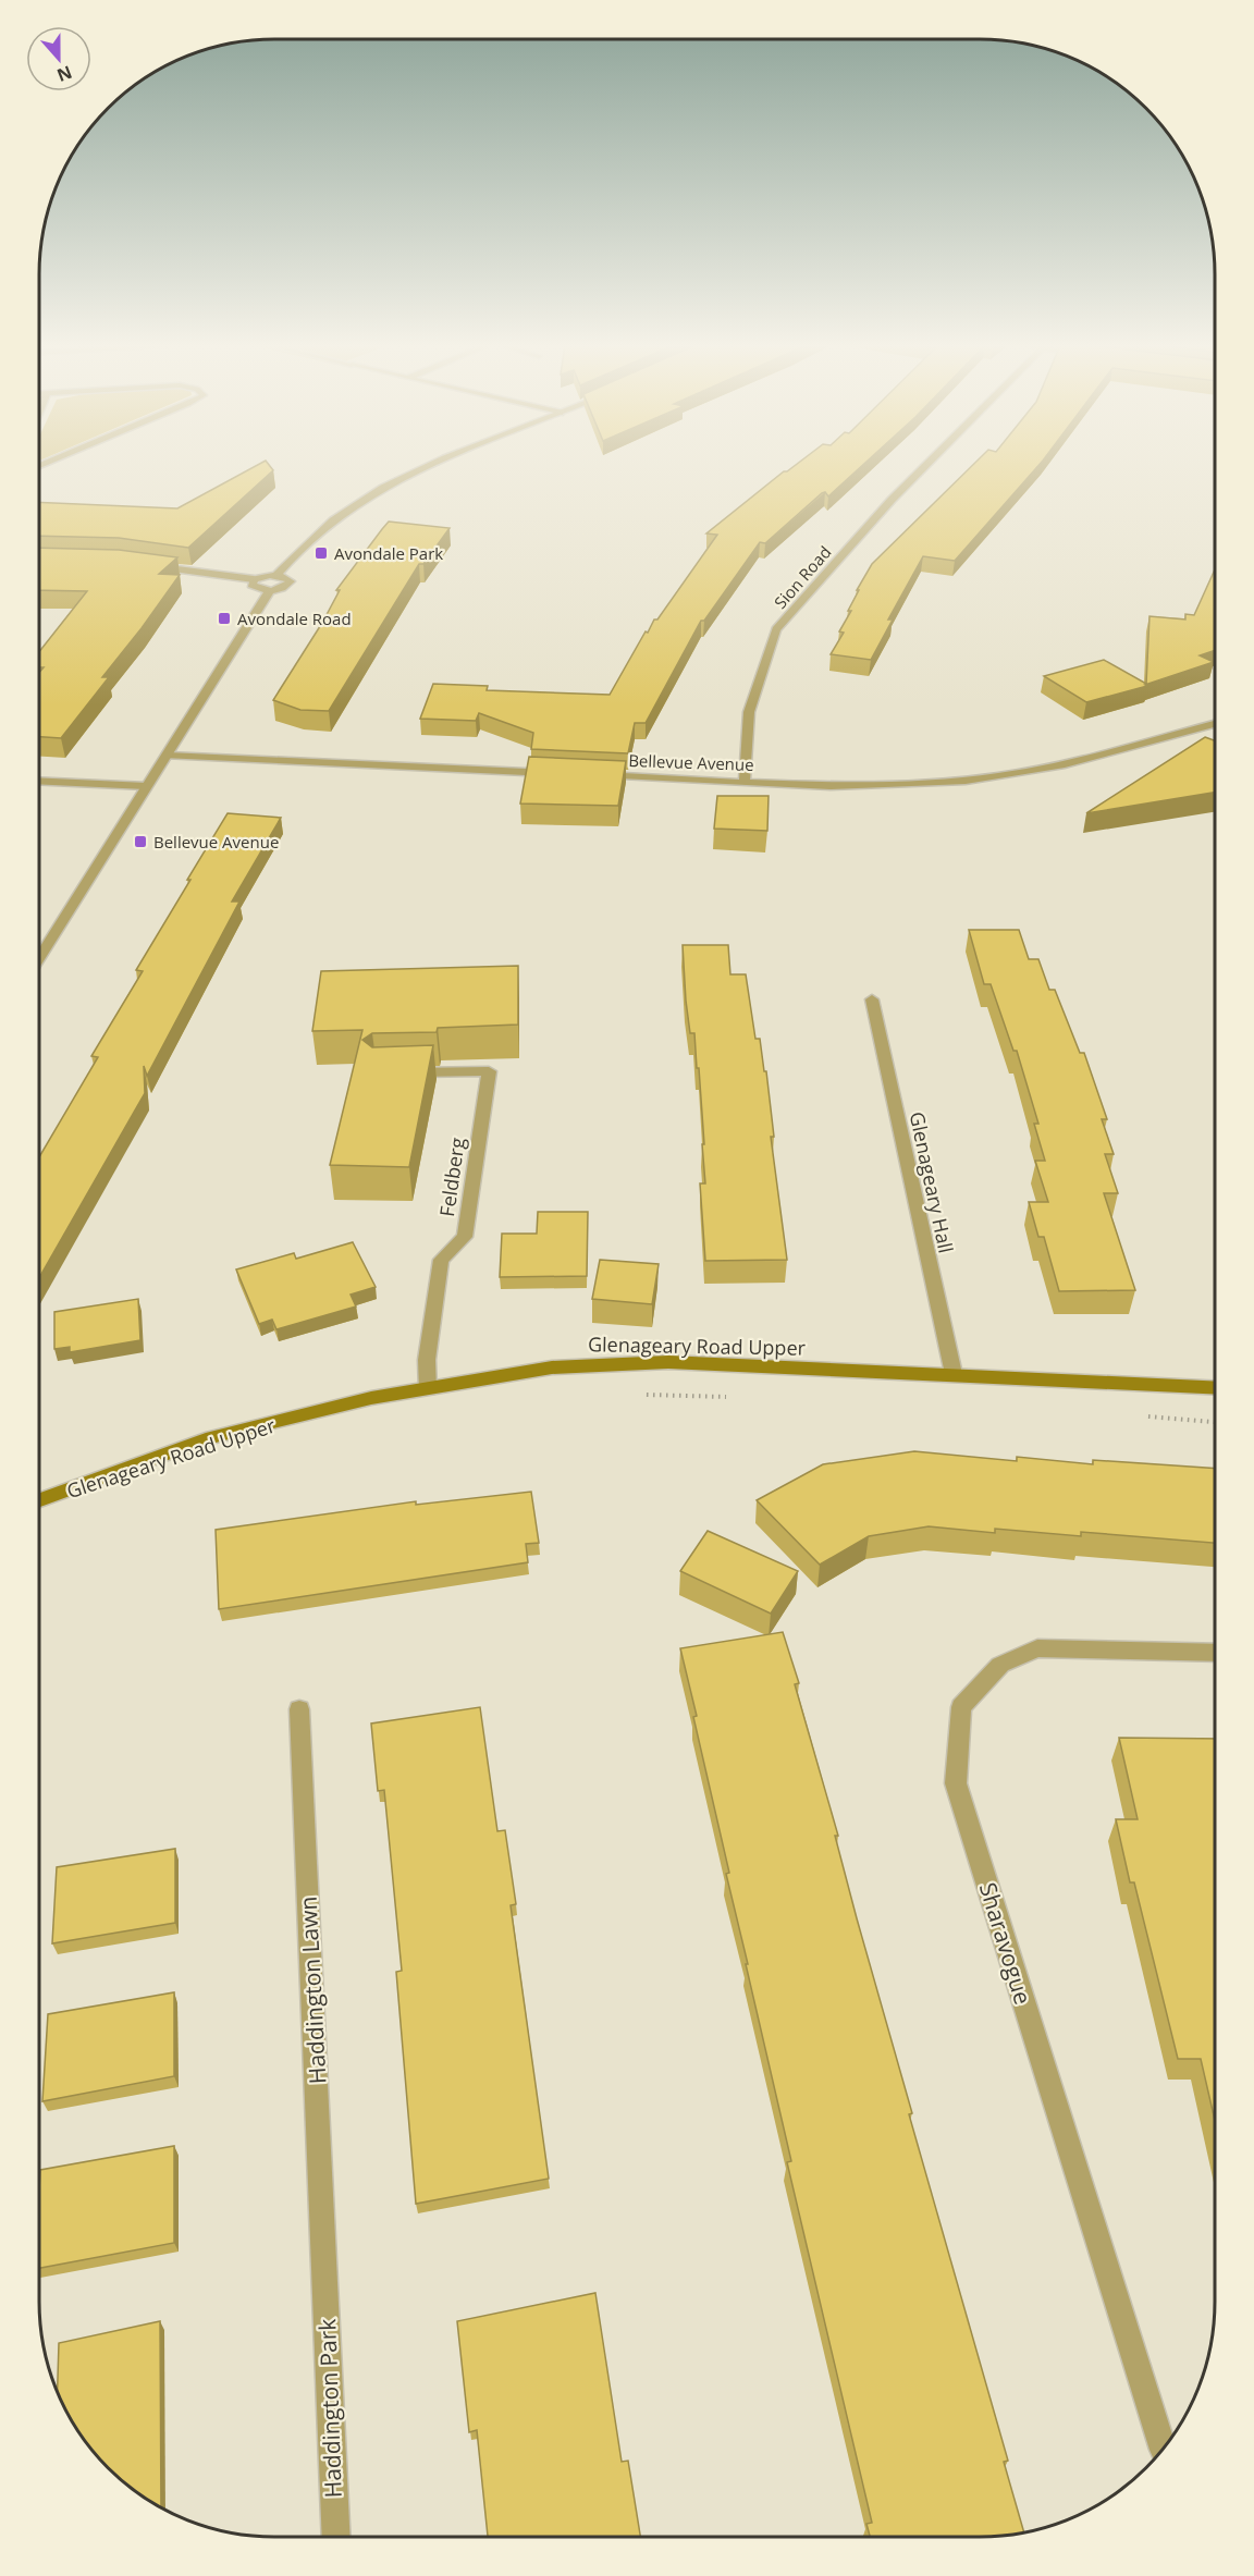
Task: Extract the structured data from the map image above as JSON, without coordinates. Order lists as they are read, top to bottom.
{
  "streets": {
    "main road": ["Glenageary Road Upper"],
    "street": [
      "Sion Road",
      "Bellevue Avenue",
      "Feldberg",
      "Glenageary Hall",
      "Sharavogue",
      "Haddington Lawn",
      "Haddington Park"
    ]
  },
  "crossings": [
    ["Sion Road", "Bellevue Avenue"],
    ["Feldberg", "Glenageary Road Upper"],
    ["Glenageary Hall", "Glenageary Road Upper"],
    ["Haddington Lawn", "Haddington Park"]
  ],
  "places": {
    "transit": ["Avondale Park", "Avondale Road", "Bellevue Avenue"]
  },
  "north": "bottom"
}
